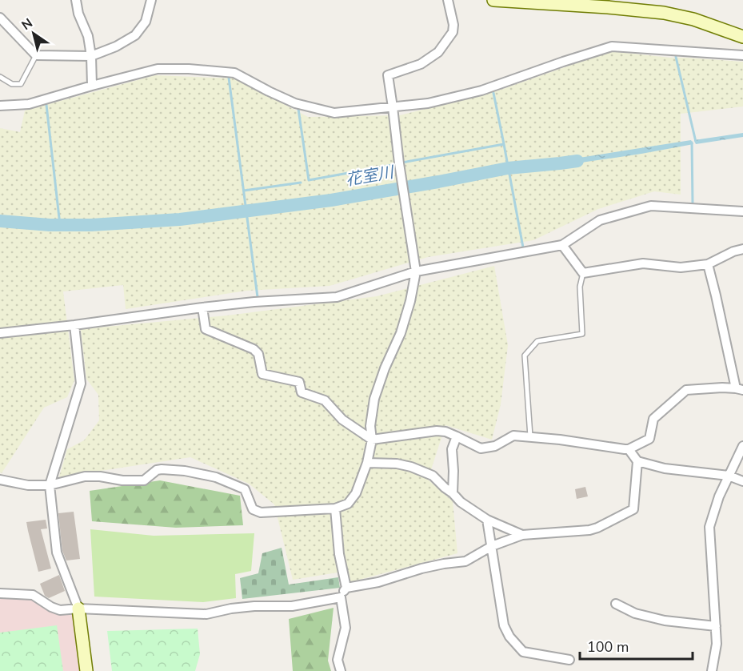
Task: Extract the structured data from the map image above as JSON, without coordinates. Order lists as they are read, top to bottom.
{
  "water": ["花室川"],
  "scale_bar": "100 m",
  "north": "top left"
}
